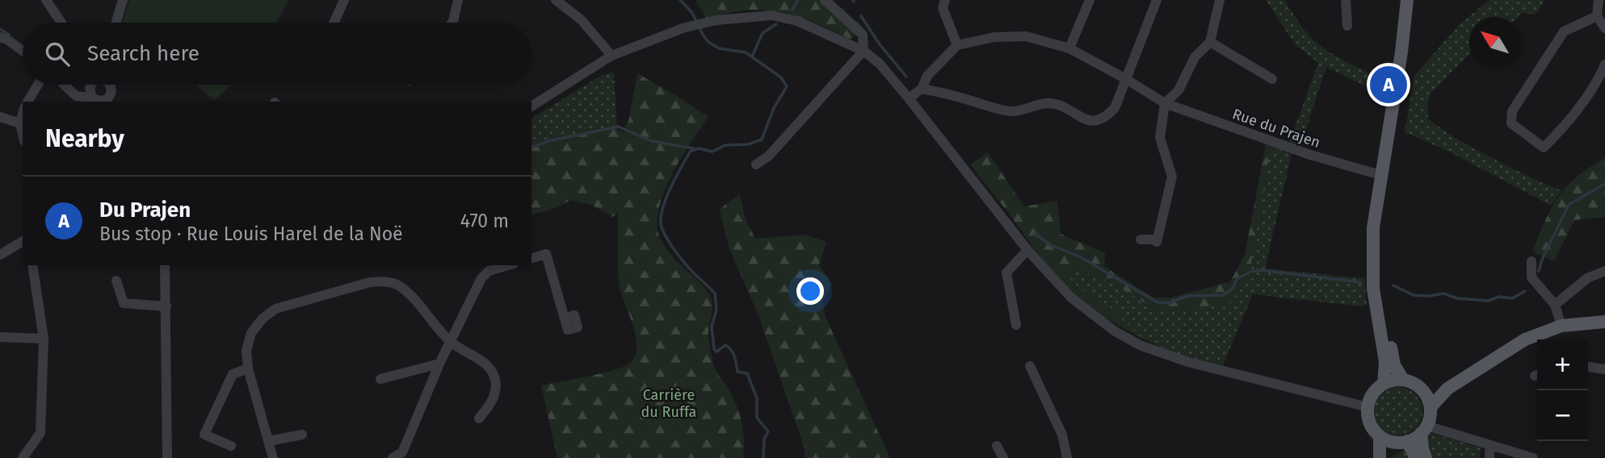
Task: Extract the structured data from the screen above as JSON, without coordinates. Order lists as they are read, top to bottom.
{
  "streets": {
    "street": ["Rue du Prajen"]
  },
  "parks": ["Carrière du Ruffa"],
  "north": "top left",
  "page": {
    "search": "Search here",
    "pins": "A",
    "heading": "Nearby",
    "list": [
      {
        "mark": "A",
        "name": "Du Prajen",
        "note": "Bus stop · Rue Louis Harel de la Noë",
        "value": "470 m"
      }
    ],
    "map_buttons": ["+", "−"]
  }
}
